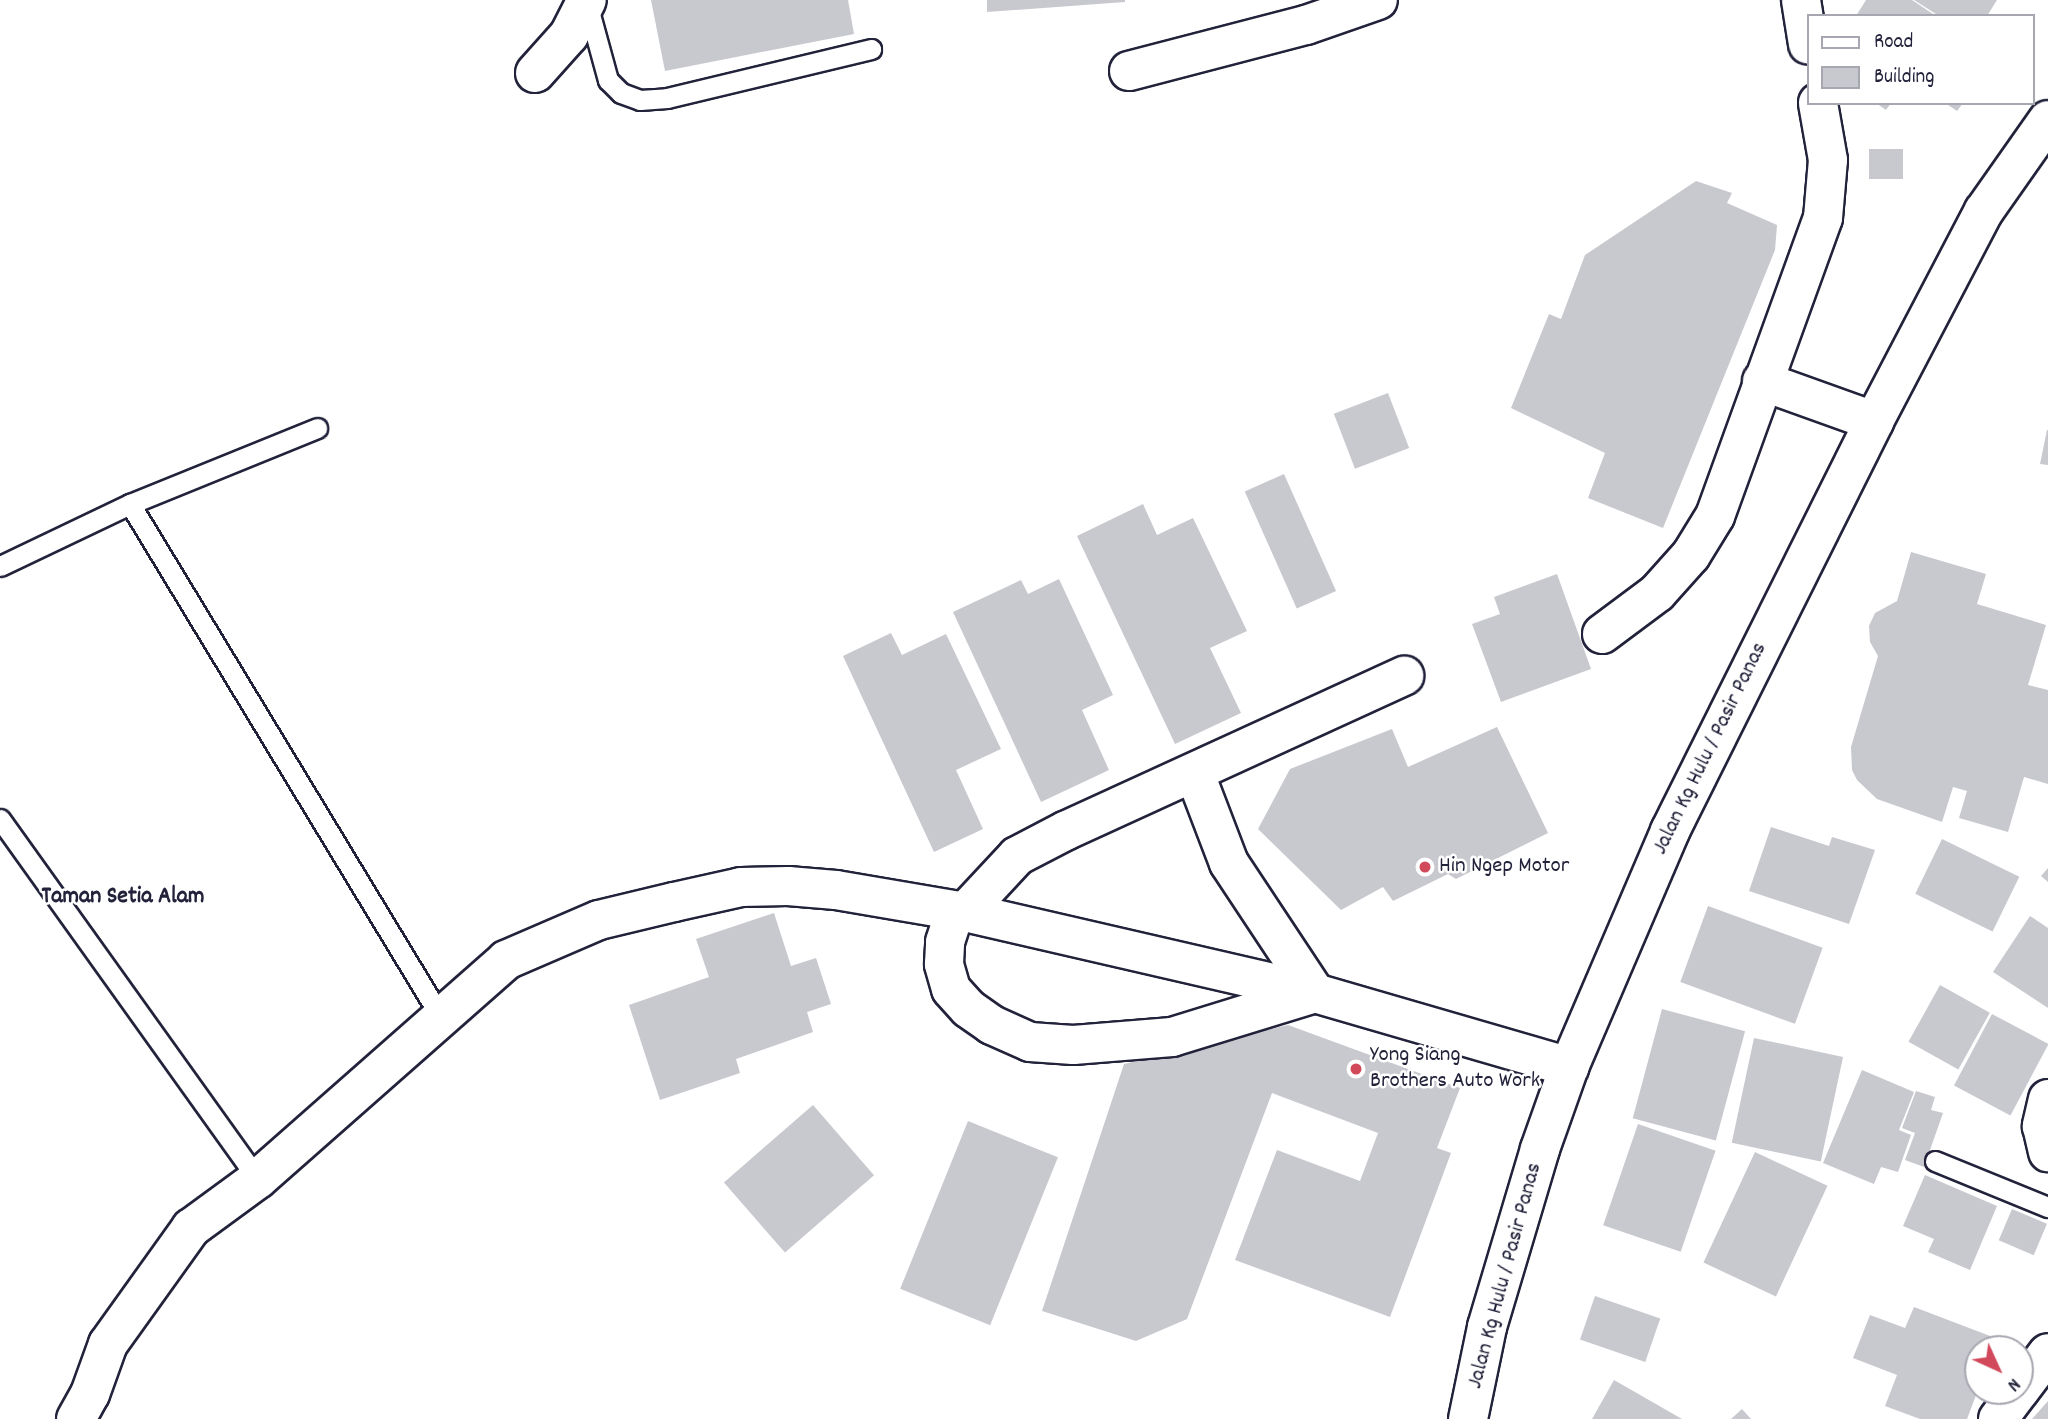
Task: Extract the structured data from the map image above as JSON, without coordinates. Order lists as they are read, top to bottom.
{
  "streets": {
    "street": ["Jalan Kg Hulu / Pasir Panas"]
  },
  "districts": ["Taman Setia Alam"],
  "places": ["Hin Ngep Motor", "Yong Siang Brothers Auto Work"],
  "legend": ["Road", "Building"],
  "north": "bottom right"
}
